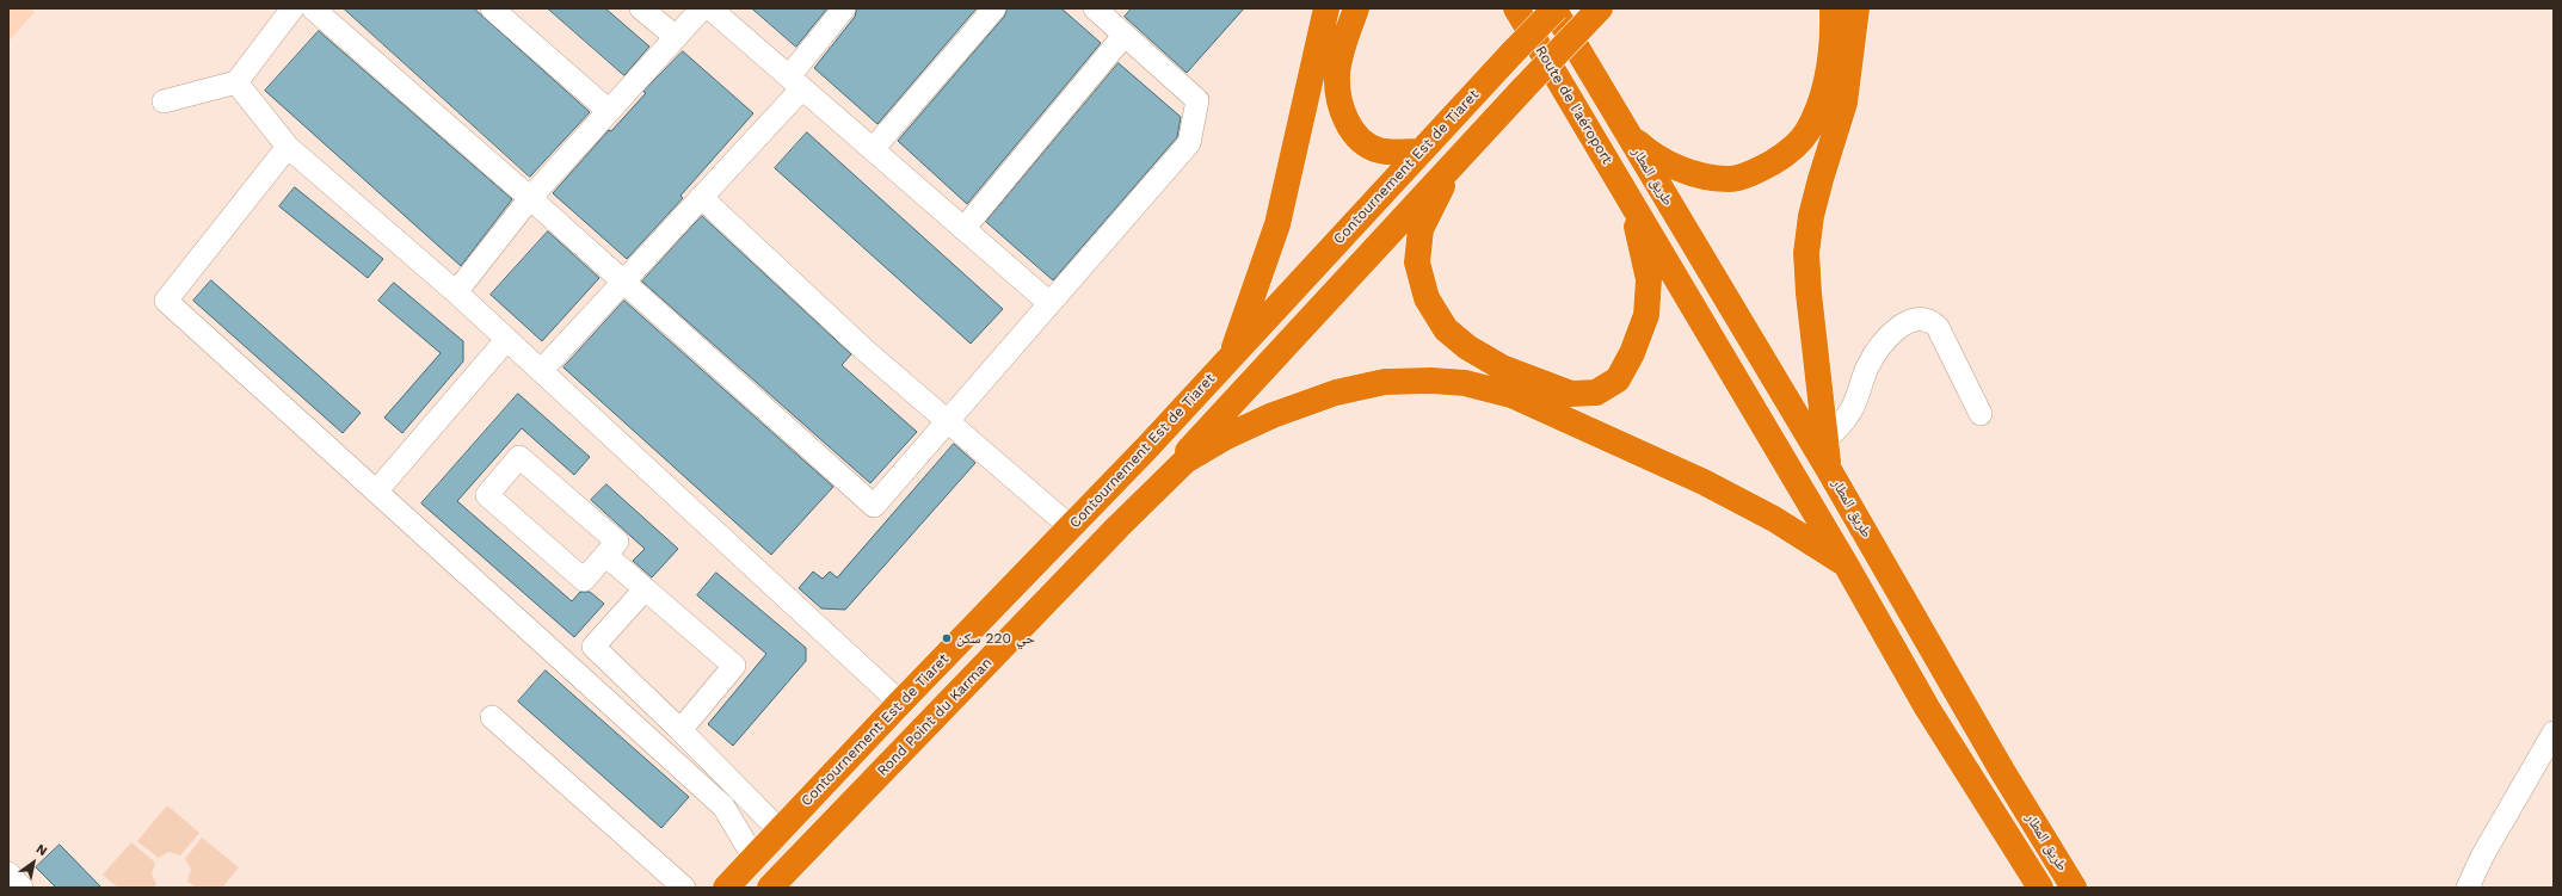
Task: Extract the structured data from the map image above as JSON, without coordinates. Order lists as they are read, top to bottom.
{
  "streets": {
    "highway": [
      "Route de l'aéroport",
      "Contournement Est de Tiaret",
      "طريق المطار",
      "Rond Point du Karman"
    ]
  },
  "crossings": [
    ["Route de l'aéroport", "طريق المطار"]
  ],
  "places": ["حي 220 سكن"],
  "north": "top right"
}
